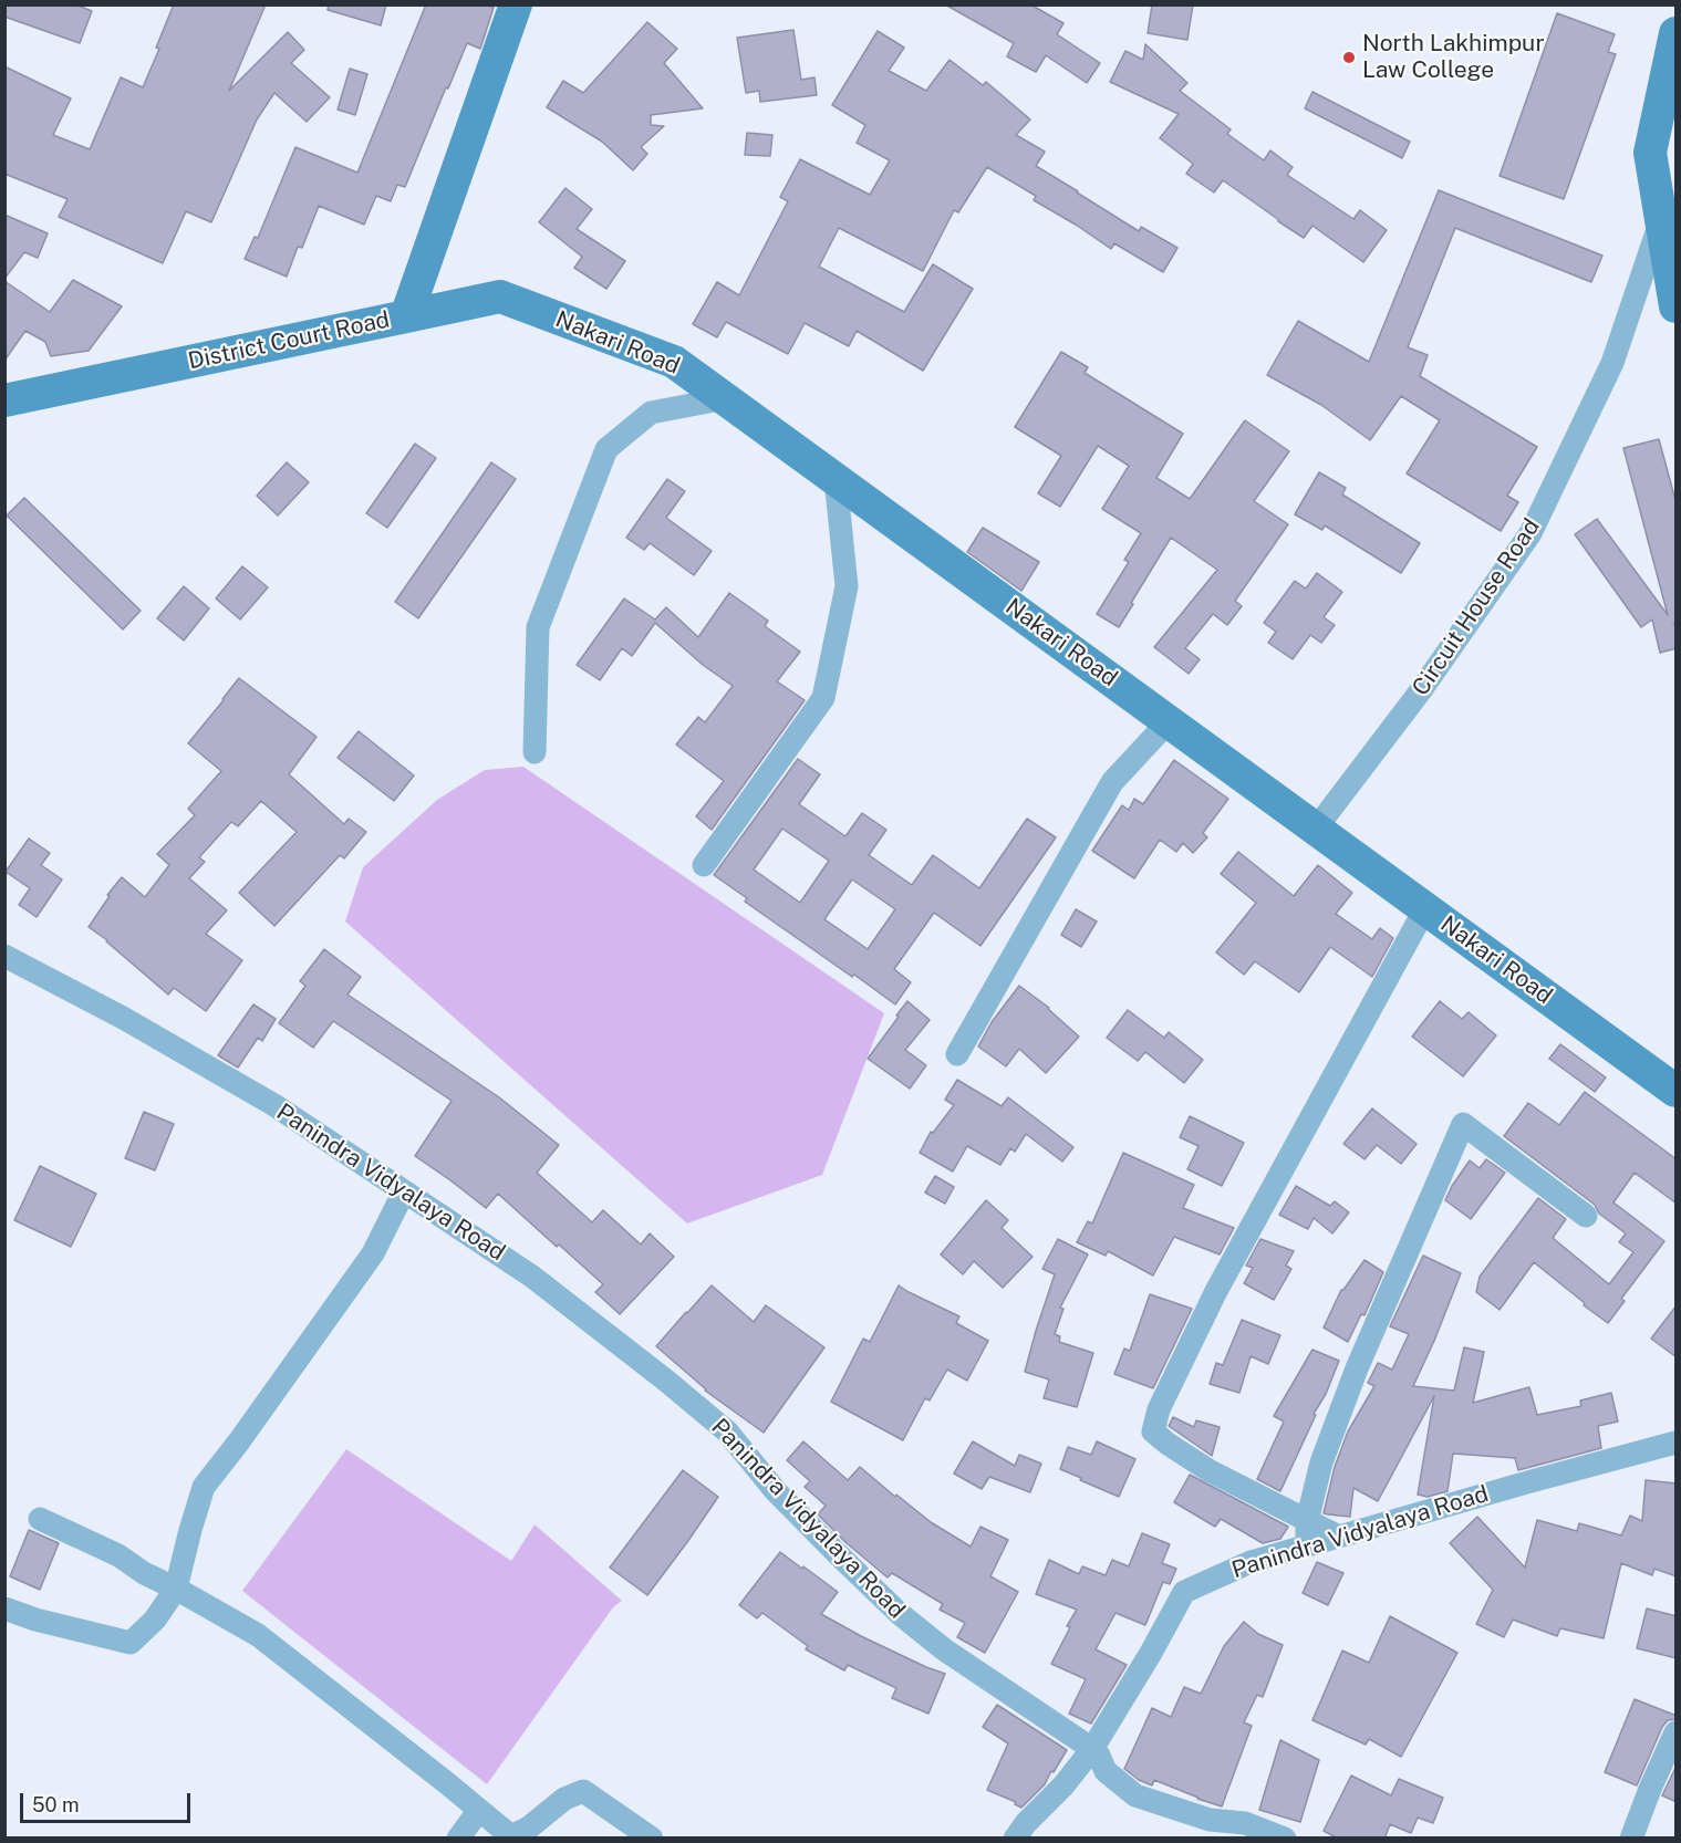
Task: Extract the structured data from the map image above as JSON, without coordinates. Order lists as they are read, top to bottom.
{
  "streets": {
    "street": [
      "District Court Road",
      "Nakari Road",
      "Circuit House Road",
      "Panindra Vidyalaya Road"
    ]
  },
  "crossings": [
    ["District Court Road", "Nakari Road"],
    ["Nakari Road", "Circuit House Road"]
  ],
  "places": ["North Lakhimpur Law College"],
  "scale_bar": "50 m"
}
